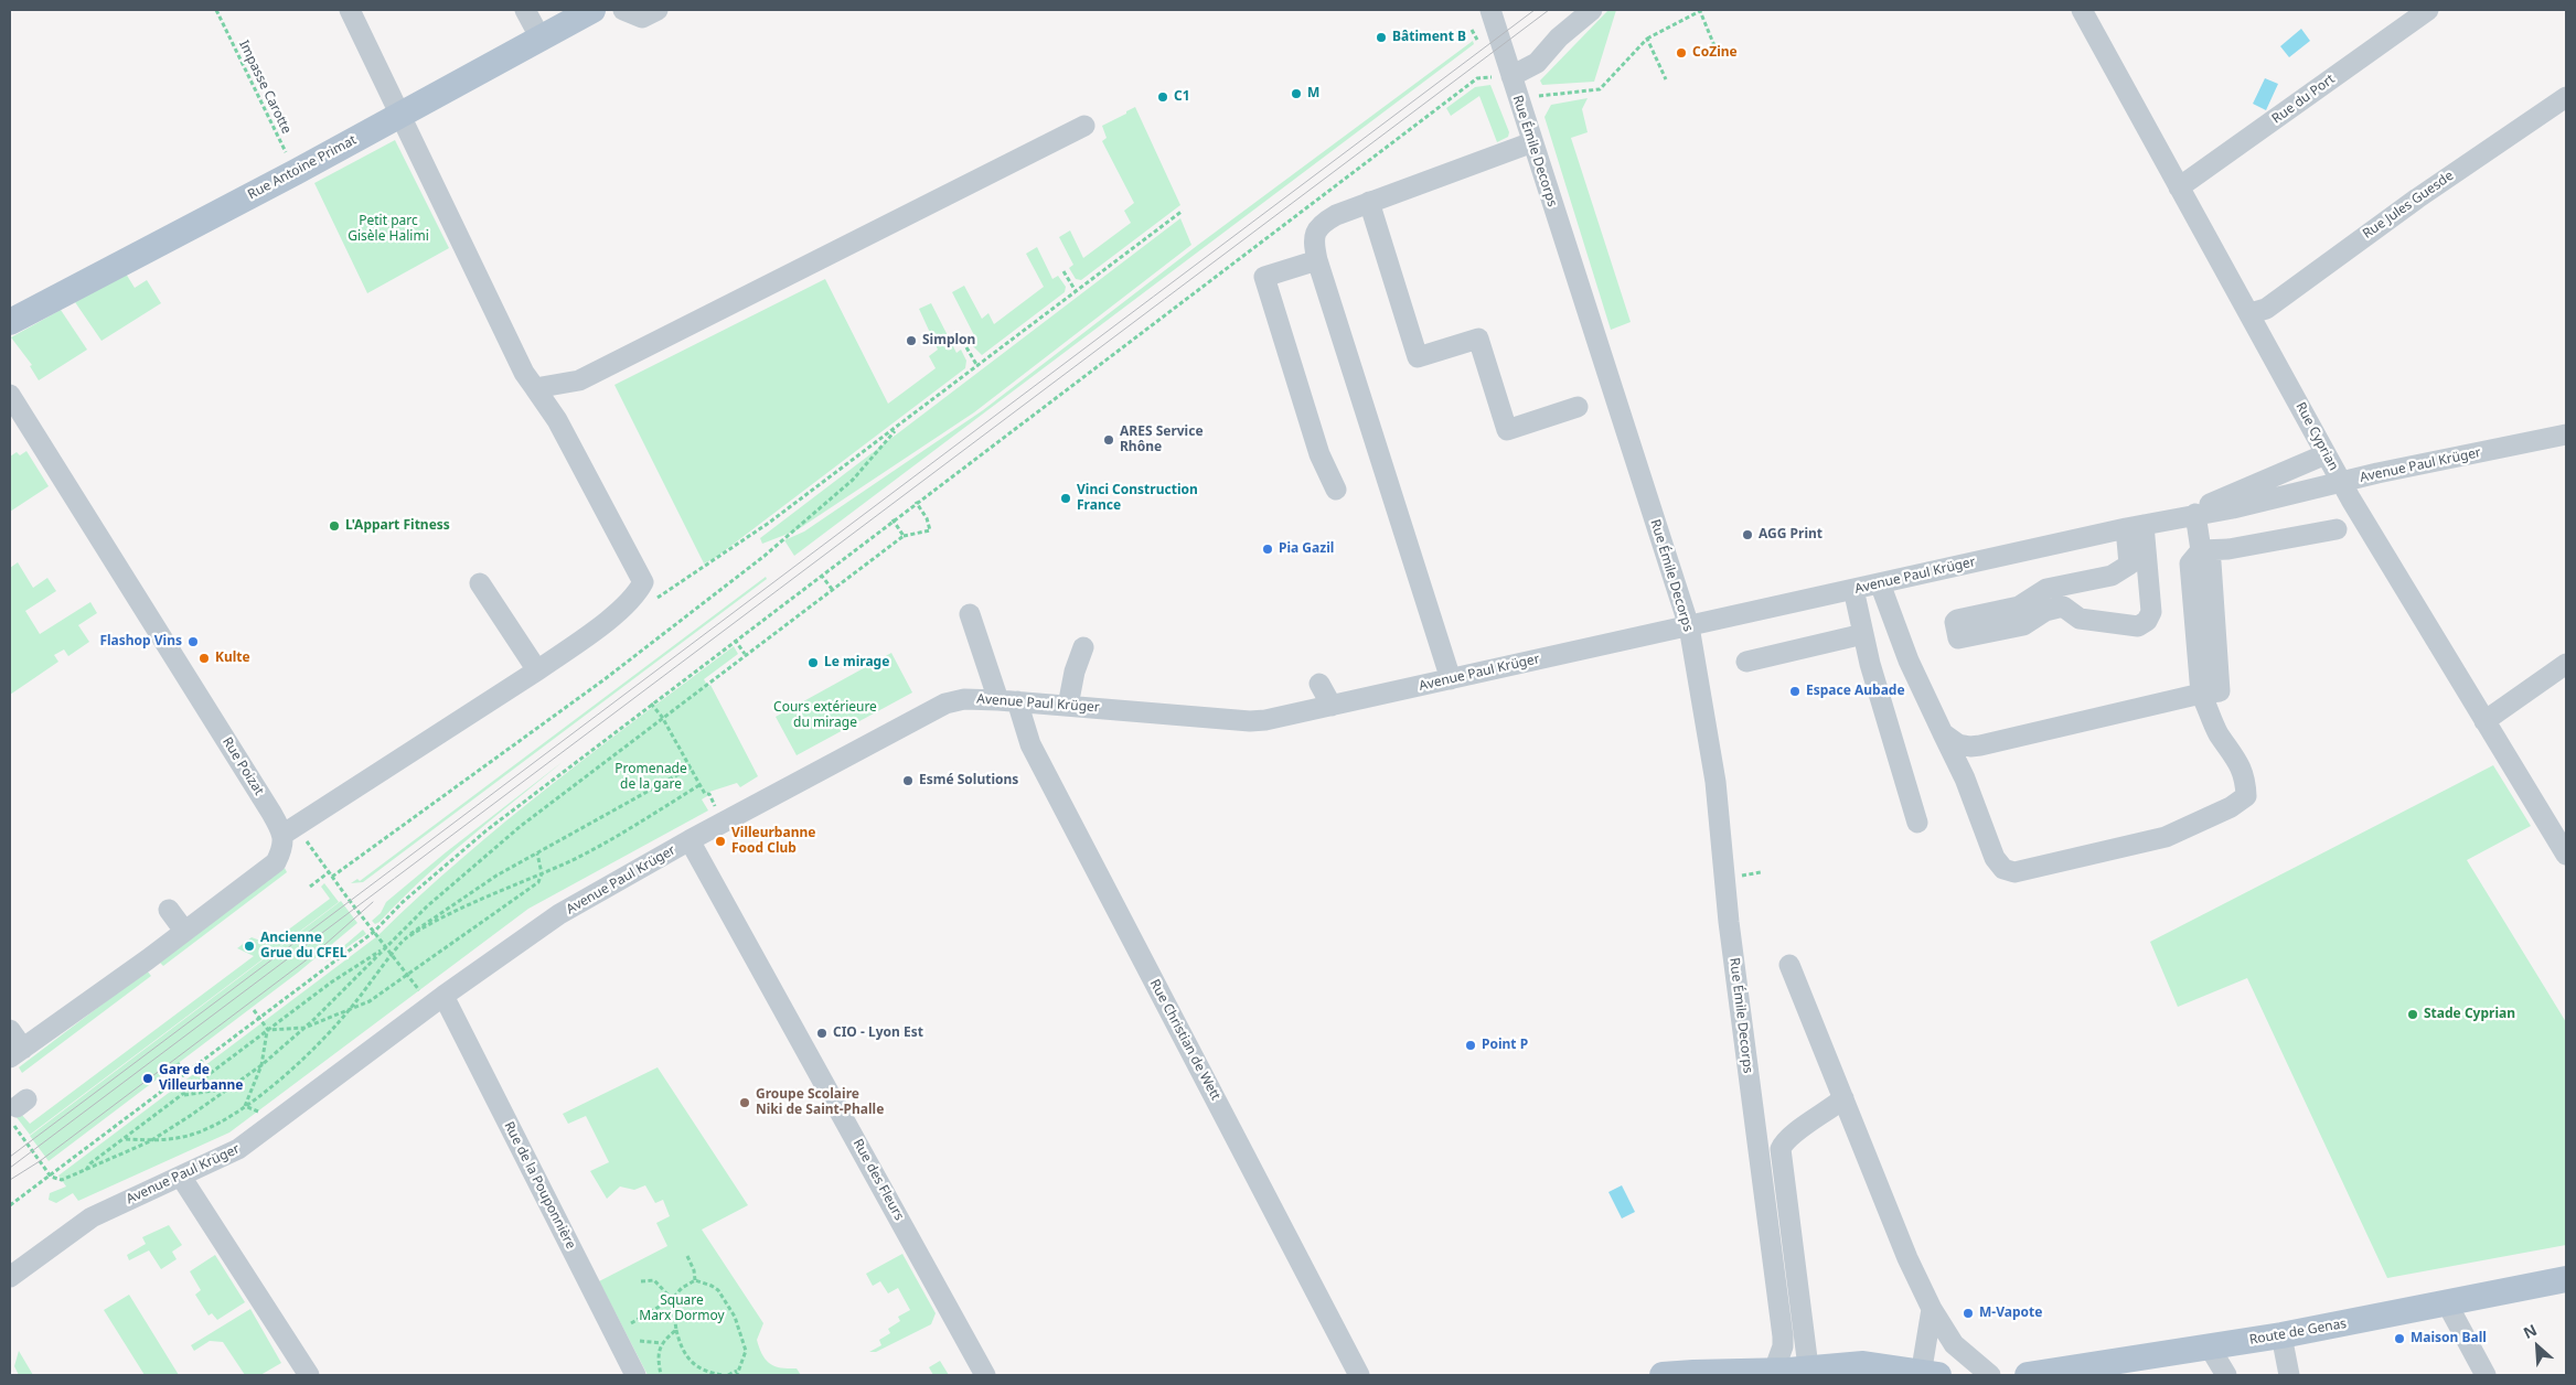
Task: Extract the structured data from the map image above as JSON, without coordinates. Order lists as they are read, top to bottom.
{
  "streets": {
    "main road": ["Rue Antoine Primat", "Route de Genas"],
    "street": [
      "Rue du Port",
      "Rue Émile Decorps",
      "Rue Jules Guesde",
      "Rue Cyprian",
      "Avenue Paul Krüger",
      "Rue Poizat",
      "Rue Christian de Wett",
      "Rue des Fleurs",
      "Rue de la Pouponnière"
    ],
    "path": ["Impasse Carotte"]
  },
  "crossings": [
    ["Impasse Carotte", "Rue Antoine Primat"],
    ["Rue du Port", "Rue Cyprian"],
    ["Rue Émile Decorps", "Avenue Paul Krüger"],
    ["Rue Jules Guesde", "Rue Cyprian"],
    ["Rue Cyprian", "Avenue Paul Krüger"],
    ["Avenue Paul Krüger", "Rue Christian de Wett"],
    ["Avenue Paul Krüger", "Rue des Fleurs"],
    ["Avenue Paul Krüger", "Rue de la Pouponnière"]
  ],
  "parks": [
    "Petit parc Gisèle Halimi",
    "Cours extérieure du mirage",
    "Promenade de la gare",
    "Square Marx Dormoy"
  ],
  "places": [
    "Bâtiment B",
    "CoZine",
    "M",
    "C1",
    "Simplon",
    "ARES Service Rhône",
    "Vinci Construction France",
    "L'Appart Fitness",
    "AGG Print",
    "Pia Gazil",
    "Flashop Vins",
    "Kulte",
    "Le mirage",
    "Espace Aubade",
    "Esmé Solutions",
    "Villeurbanne Food Club",
    "Ancienne Grue du CFEL",
    "Stade Cyprian",
    "CIO - Lyon Est",
    "Point P",
    "Gare de Villeurbanne",
    "Groupe Scolaire Niki de Saint-Phalle",
    "M-Vapote",
    "Maison Ball"
  ],
  "north": "top left"
}
